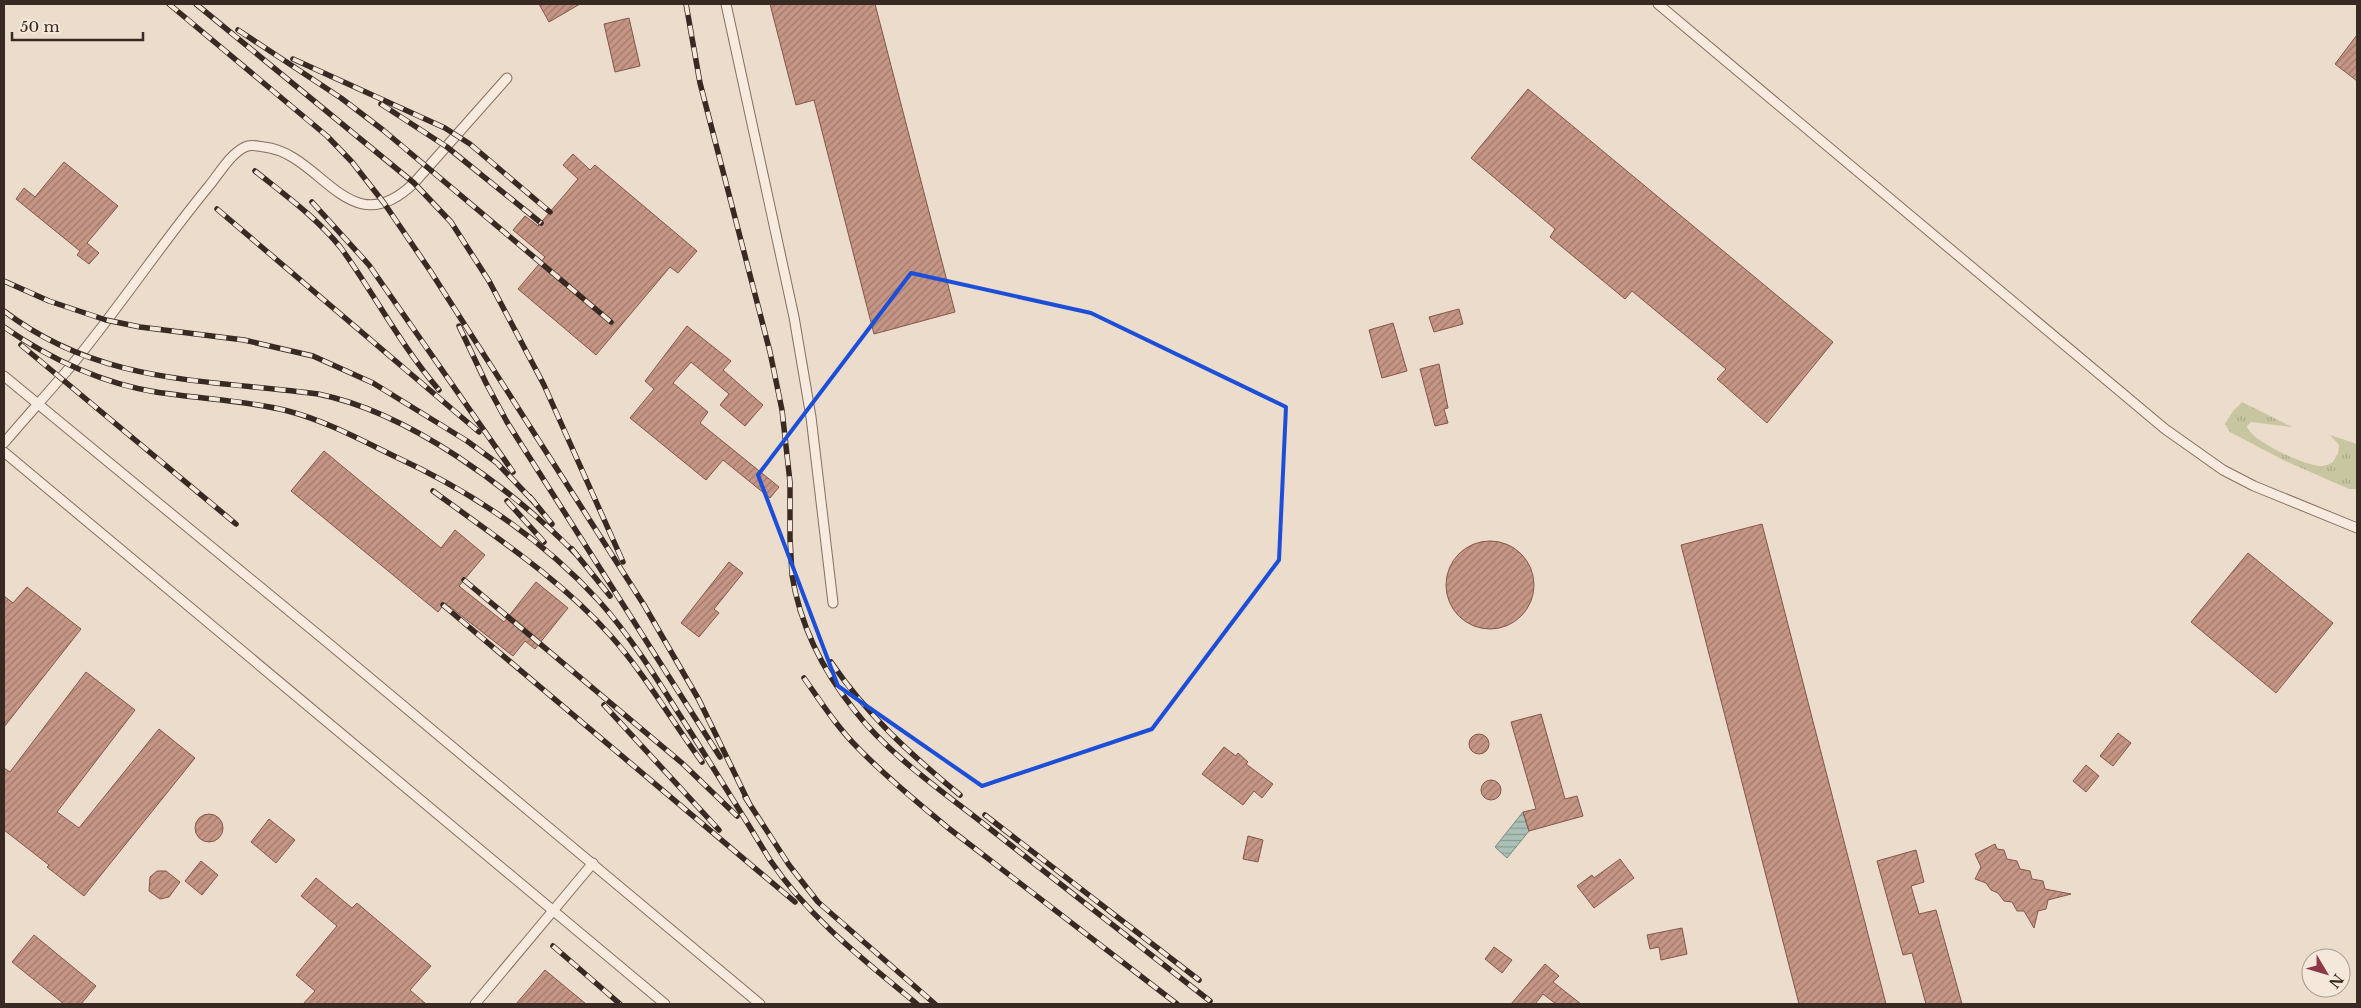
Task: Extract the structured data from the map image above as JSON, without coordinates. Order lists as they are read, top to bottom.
{
  "scale_bar": "50 m",
  "north": "bottom right"
}
